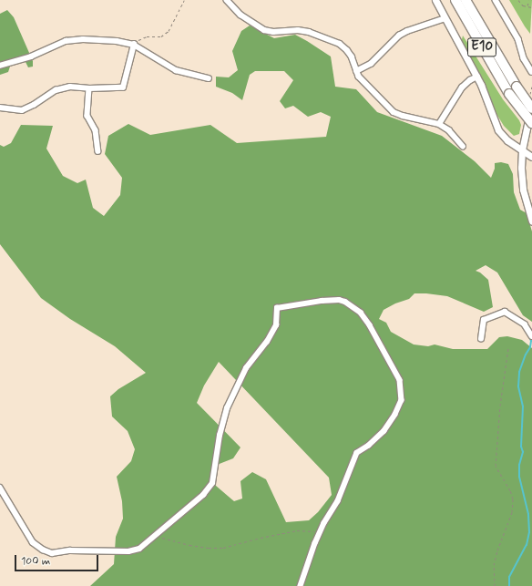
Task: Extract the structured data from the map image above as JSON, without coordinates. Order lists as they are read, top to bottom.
{
  "streets": {
    "highway": ["E10"]
  },
  "scale_bar": "100 m"
}
